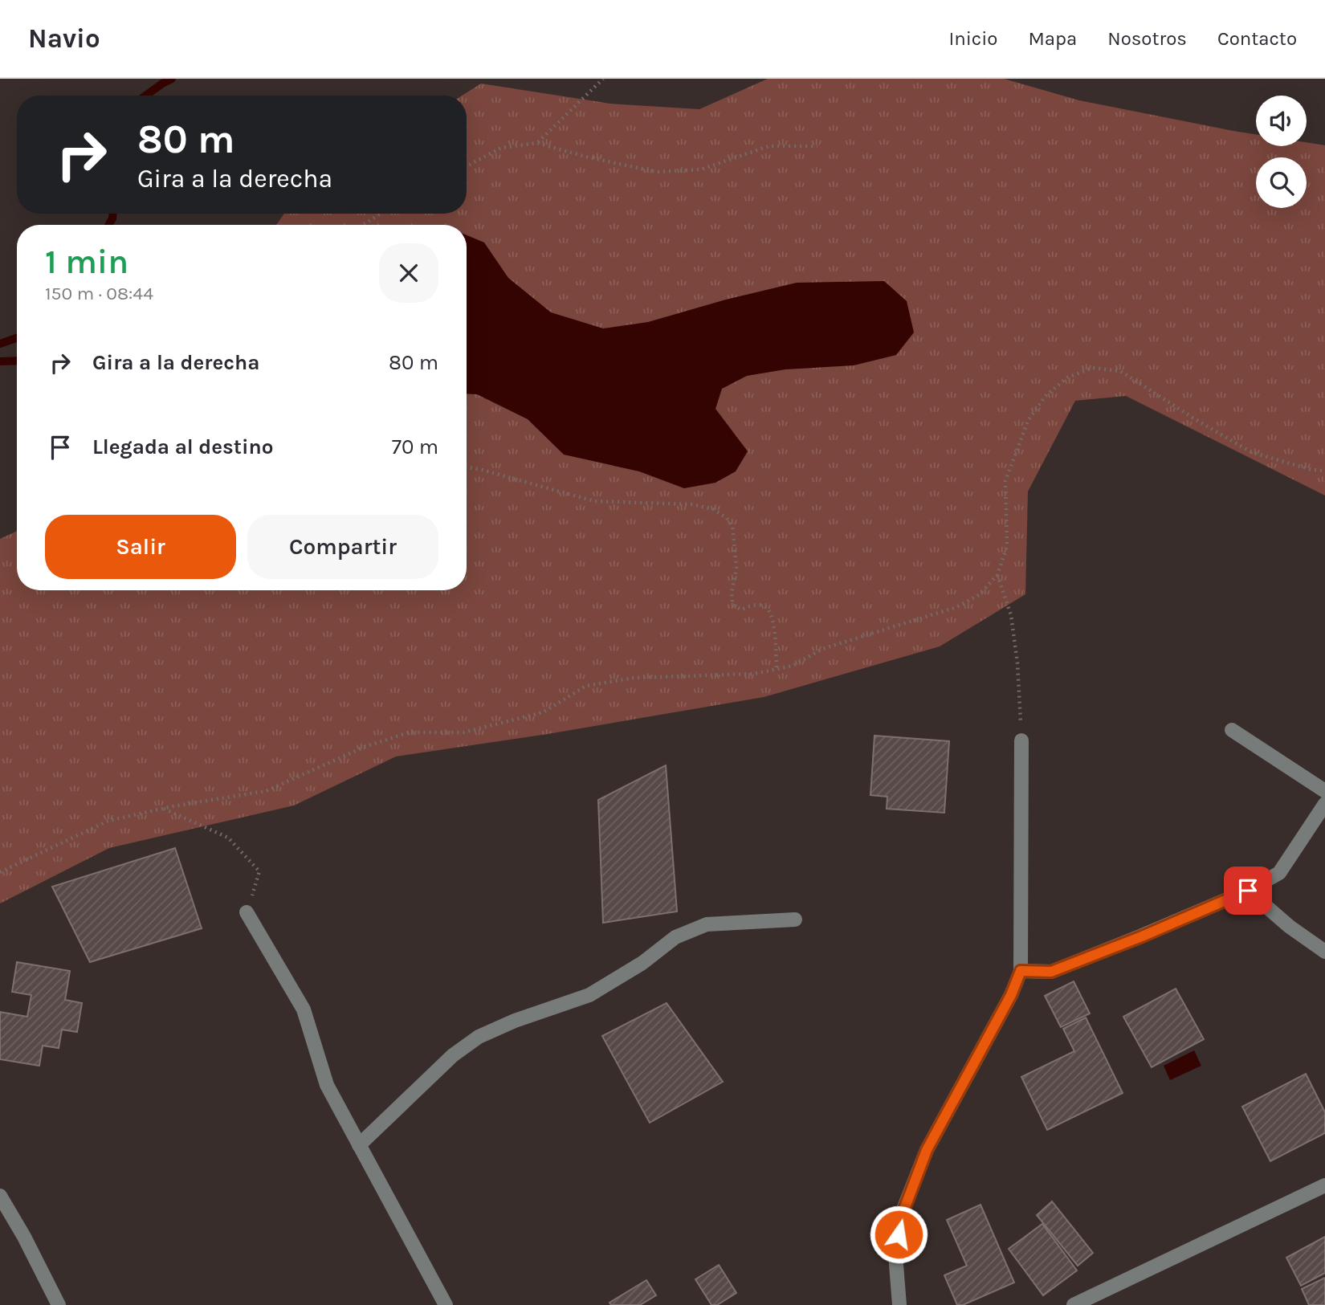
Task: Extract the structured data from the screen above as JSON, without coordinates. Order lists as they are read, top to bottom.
{
  "page": {
    "header": "Navio",
    "nav": [
      "Inicio",
      "Mapa",
      "Nosotros",
      "Contacto"
    ],
    "turn": ["80 m", "Gira a la derecha"],
    "heading": ["1 min", "150 m · 08:44"],
    "list": [
      {
        "name": "Gira a la derecha",
        "value": "80 m"
      },
      {
        "name": "Llegada al destino",
        "value": "70 m"
      }
    ],
    "buttons": ["Salir", "Compartir"]
  }
}
